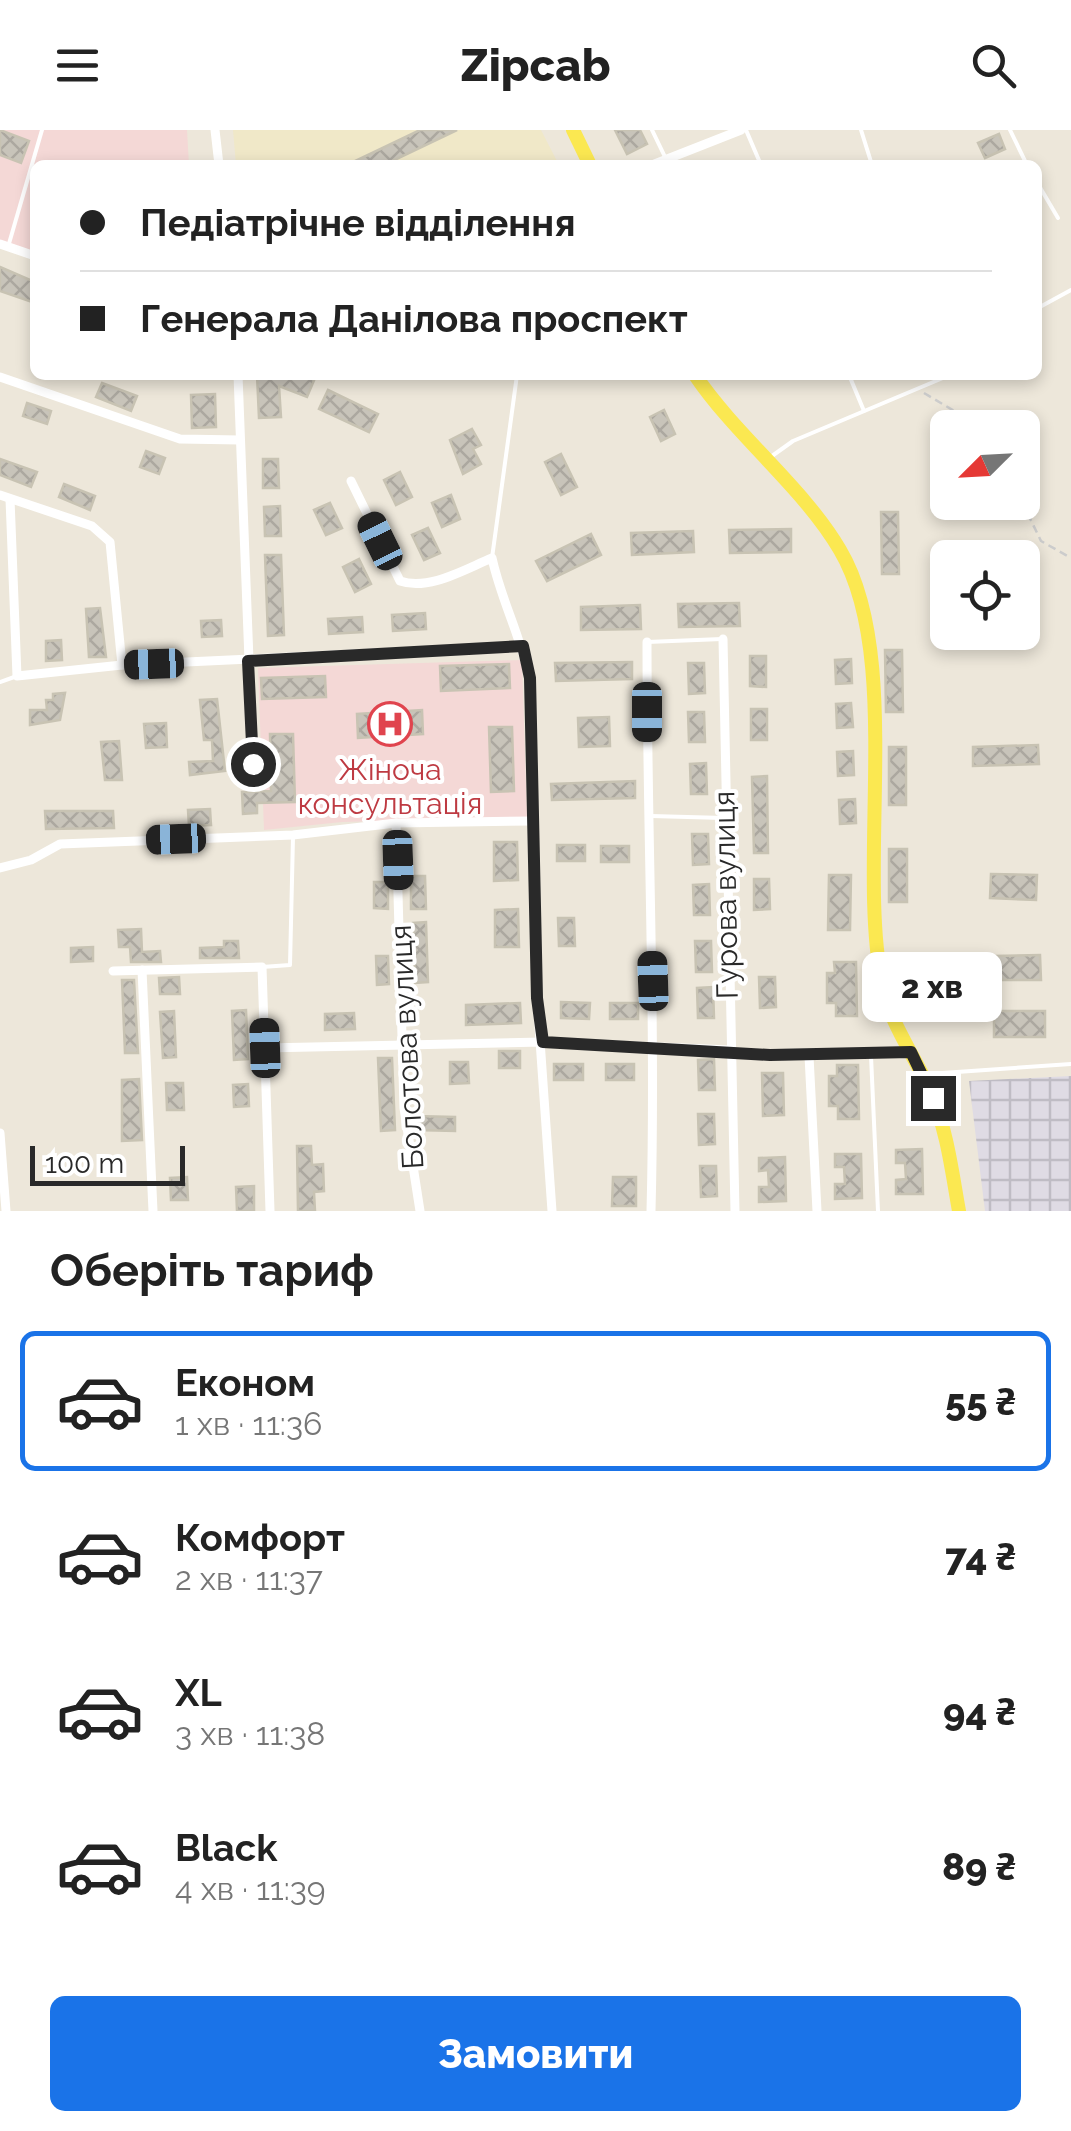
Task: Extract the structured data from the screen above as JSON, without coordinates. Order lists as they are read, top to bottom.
{
  "streets": {
    "street": ["Гурова вулиця", "Болотова вулиця"]
  },
  "places": {
    "hospital": ["Жіноча консультація"]
  },
  "scale_bar": "100 m",
  "north": "bottom left",
  "page": {
    "header": "Zipcab",
    "banner": ["Педіатрічне відділення", "Генерала Данілова проспект"],
    "bubble": "2 хв",
    "scale": "100 m",
    "heading": "Оберіть тариф",
    "list": [
      {
        "name": "Економ",
        "note": "1 хв · 11:36",
        "value": "55 ₴"
      },
      {
        "name": "Комфорт",
        "note": "2 хв · 11:37",
        "value": "74 ₴"
      },
      {
        "name": "XL",
        "note": "3 хв · 11:38",
        "value": "94 ₴"
      },
      {
        "name": "Black",
        "note": "4 хв · 11:39",
        "value": "89 ₴"
      }
    ],
    "buttons": "Замовити"
  }
}
